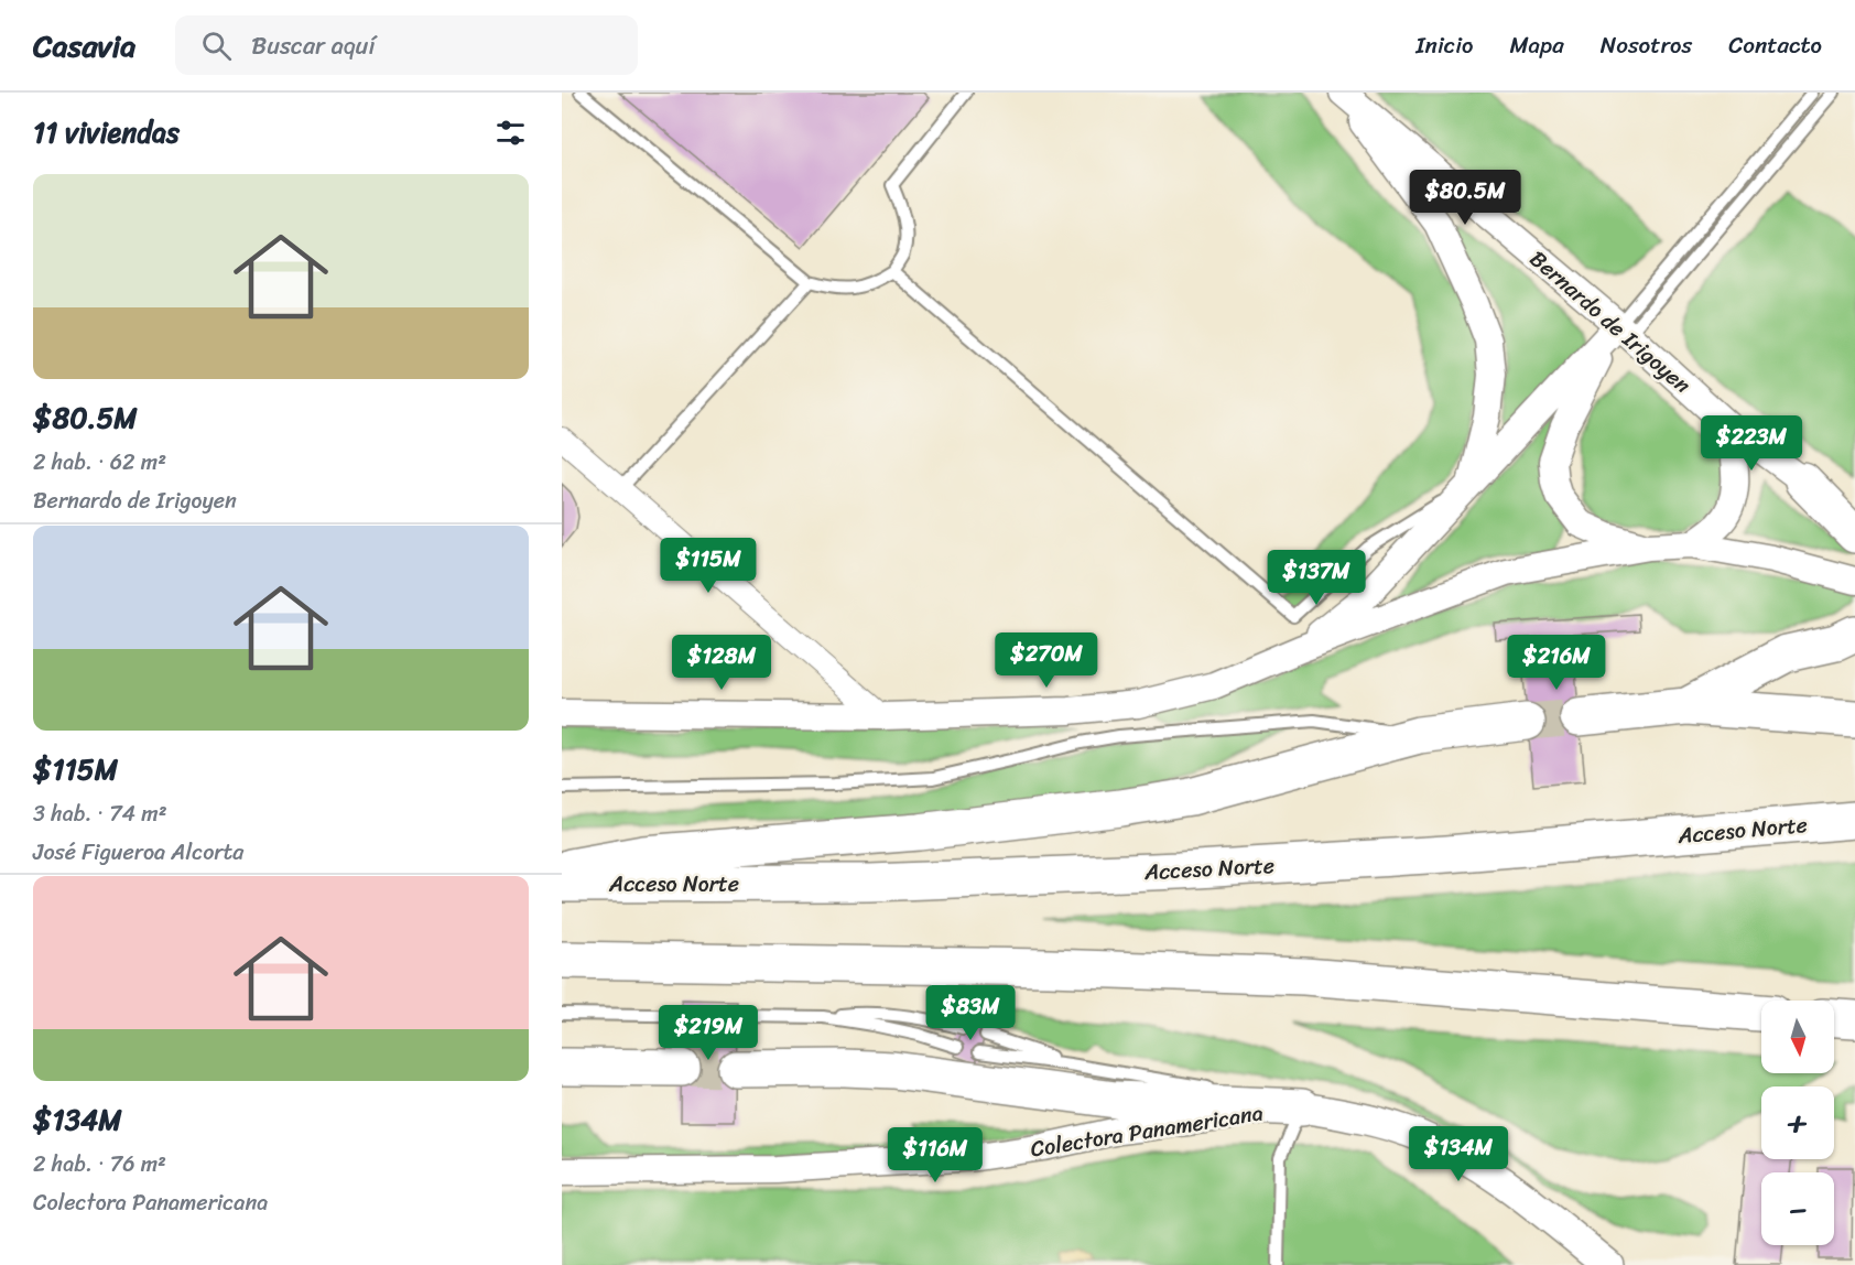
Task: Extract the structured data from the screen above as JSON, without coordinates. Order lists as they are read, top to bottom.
{
  "streets": {
    "highway": ["Acceso Norte"],
    "main road": ["Colectora Panamericana"],
    "street": ["Bernardo de Irigoyen"]
  },
  "north": "bottom",
  "page": {
    "header": "Casavia",
    "search": "Buscar aquí",
    "nav": [
      "Inicio",
      "Mapa",
      "Nosotros",
      "Contacto"
    ],
    "heading": "11 viviendas",
    "price": [
      "$80.5M",
      "$223M",
      "$115M",
      "$137M",
      "$270M",
      "$128M",
      "$216M",
      "$83M",
      "$219M",
      "$134M",
      "$116M"
    ],
    "list": [
      {
        "name": "$80.5M",
        "note": "2 hab. · 62 m² · Bernardo de Irigoyen"
      },
      {
        "name": "$115M",
        "note": "3 hab. · 74 m² · José Figueroa Alcorta"
      },
      {
        "name": "$134M",
        "note": "2 hab. · 76 m² · Colectora Panamericana"
      }
    ],
    "map_buttons": ["+", "−"]
  }
}
